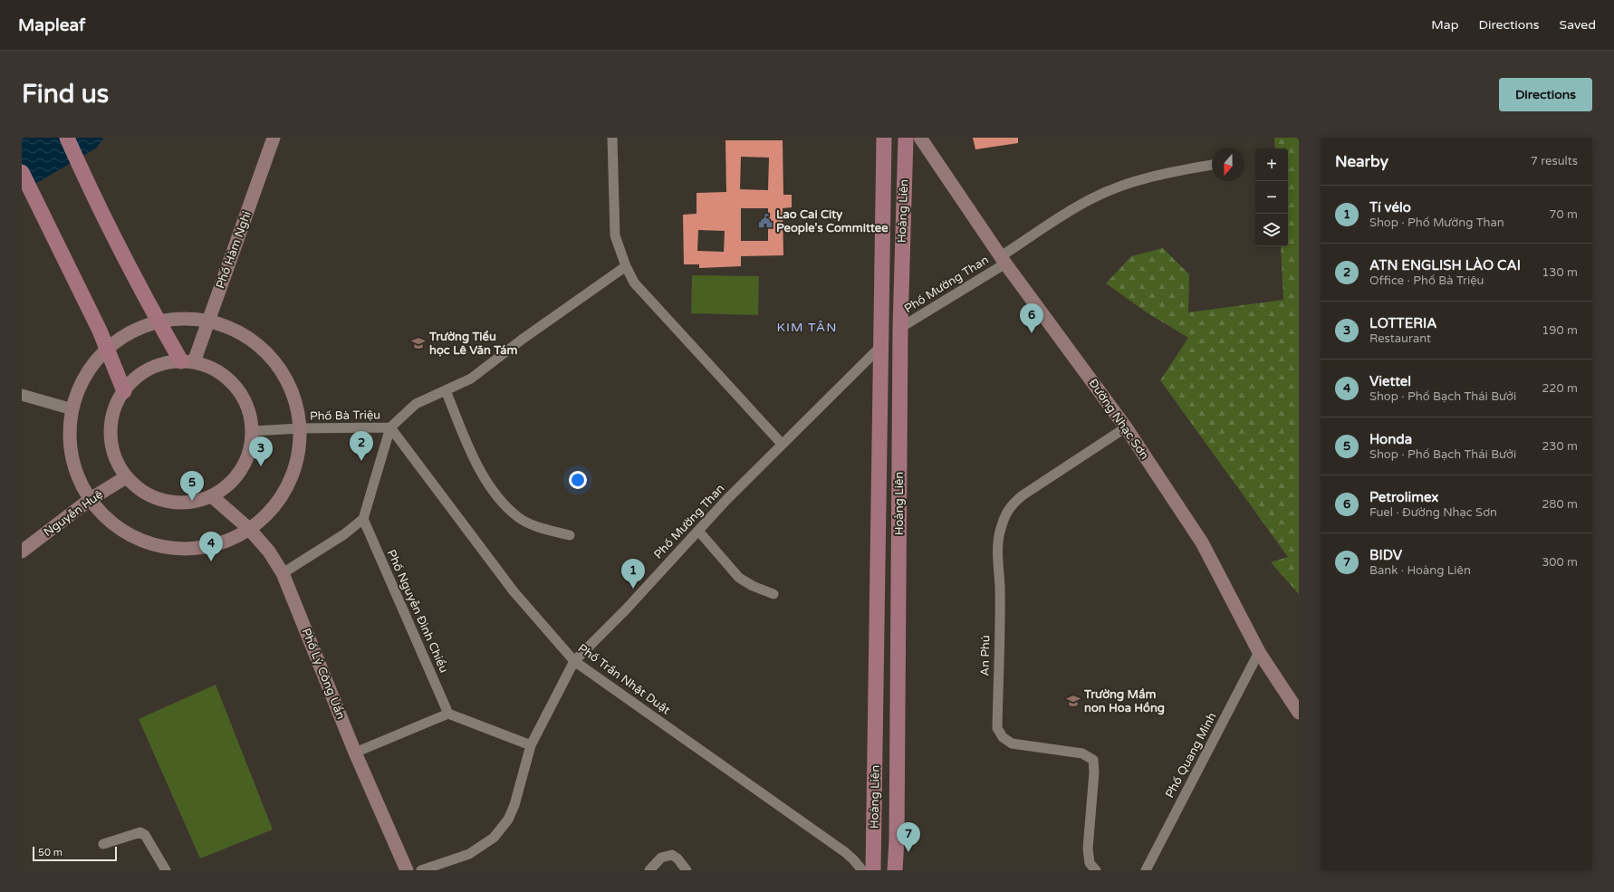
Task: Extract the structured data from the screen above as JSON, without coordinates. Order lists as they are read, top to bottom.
{
  "streets": {
    "main road": [
      "Hoàng Liên",
      "Phố Hàm Nghi",
      "Đường Nhạc Sơn",
      "Nguyễn Huệ",
      "Phố Lý Công Uẩn"
    ],
    "street": [
      "Phố Mường Than",
      "Phố Bà Triệu",
      "Phố Nguyễn Đình Chiểu",
      "An Phú",
      "Phố Trần Nhật Duật",
      "Phố Quang Minh"
    ]
  },
  "crossings": [
    ["Hoàng Liên", "Phố Mường Than"],
    ["Phố Mường Than", "Đường Nhạc Sơn"],
    ["Phố Mường Than", "Phố Trần Nhật Duật"],
    ["Phố Bà Triệu", "Phố Trần Nhật Duật"],
    ["Đường Nhạc Sơn", "An Phú"],
    ["Đường Nhạc Sơn", "Phố Quang Minh"]
  ],
  "districts": ["KIM TÂN"],
  "places": {
    "public building": ["Lao Cai City People's Committee"],
    "school or university": ["Trường Tiểu học Lê Văn Tám", "Trường Mầm non Hoa Hồng"]
  },
  "scale_bar": "50 m",
  "north": "bottom",
  "page": {
    "header": "Mapleaf",
    "nav": ["Map", "Directions", "Saved"],
    "buttons": "Directions",
    "title": "Find us",
    "heading": ["Nearby", "7 results"],
    "map_buttons": ["+", "−"],
    "list": [
      {
        "mark": "1",
        "name": "Tí vélo",
        "note": "Shop · Phố Mường Than",
        "value": "70 m"
      },
      {
        "mark": "2",
        "name": "ATN ENGLISH LÀO CAI",
        "note": "Office · Phố Bà Triệu",
        "value": "130 m"
      },
      {
        "mark": "3",
        "name": "LOTTERIA",
        "note": "Restaurant",
        "value": "190 m"
      },
      {
        "mark": "4",
        "name": "Viettel",
        "note": "Shop · Phố Bạch Thái Bưởi",
        "value": "220 m"
      },
      {
        "mark": "5",
        "name": "Honda",
        "note": "Shop · Phố Bạch Thái Bưởi",
        "value": "230 m"
      },
      {
        "mark": "6",
        "name": "Petrolimex",
        "note": "Fuel · Đường Nhạc Sơn",
        "value": "280 m"
      },
      {
        "mark": "7",
        "name": "BIDV",
        "note": "Bank · Hoàng Liên",
        "value": "300 m"
      }
    ],
    "pins": [
      "6",
      "2",
      "3",
      "5",
      "4",
      "1",
      "7"
    ],
    "scale": "50 m"
  }
}
